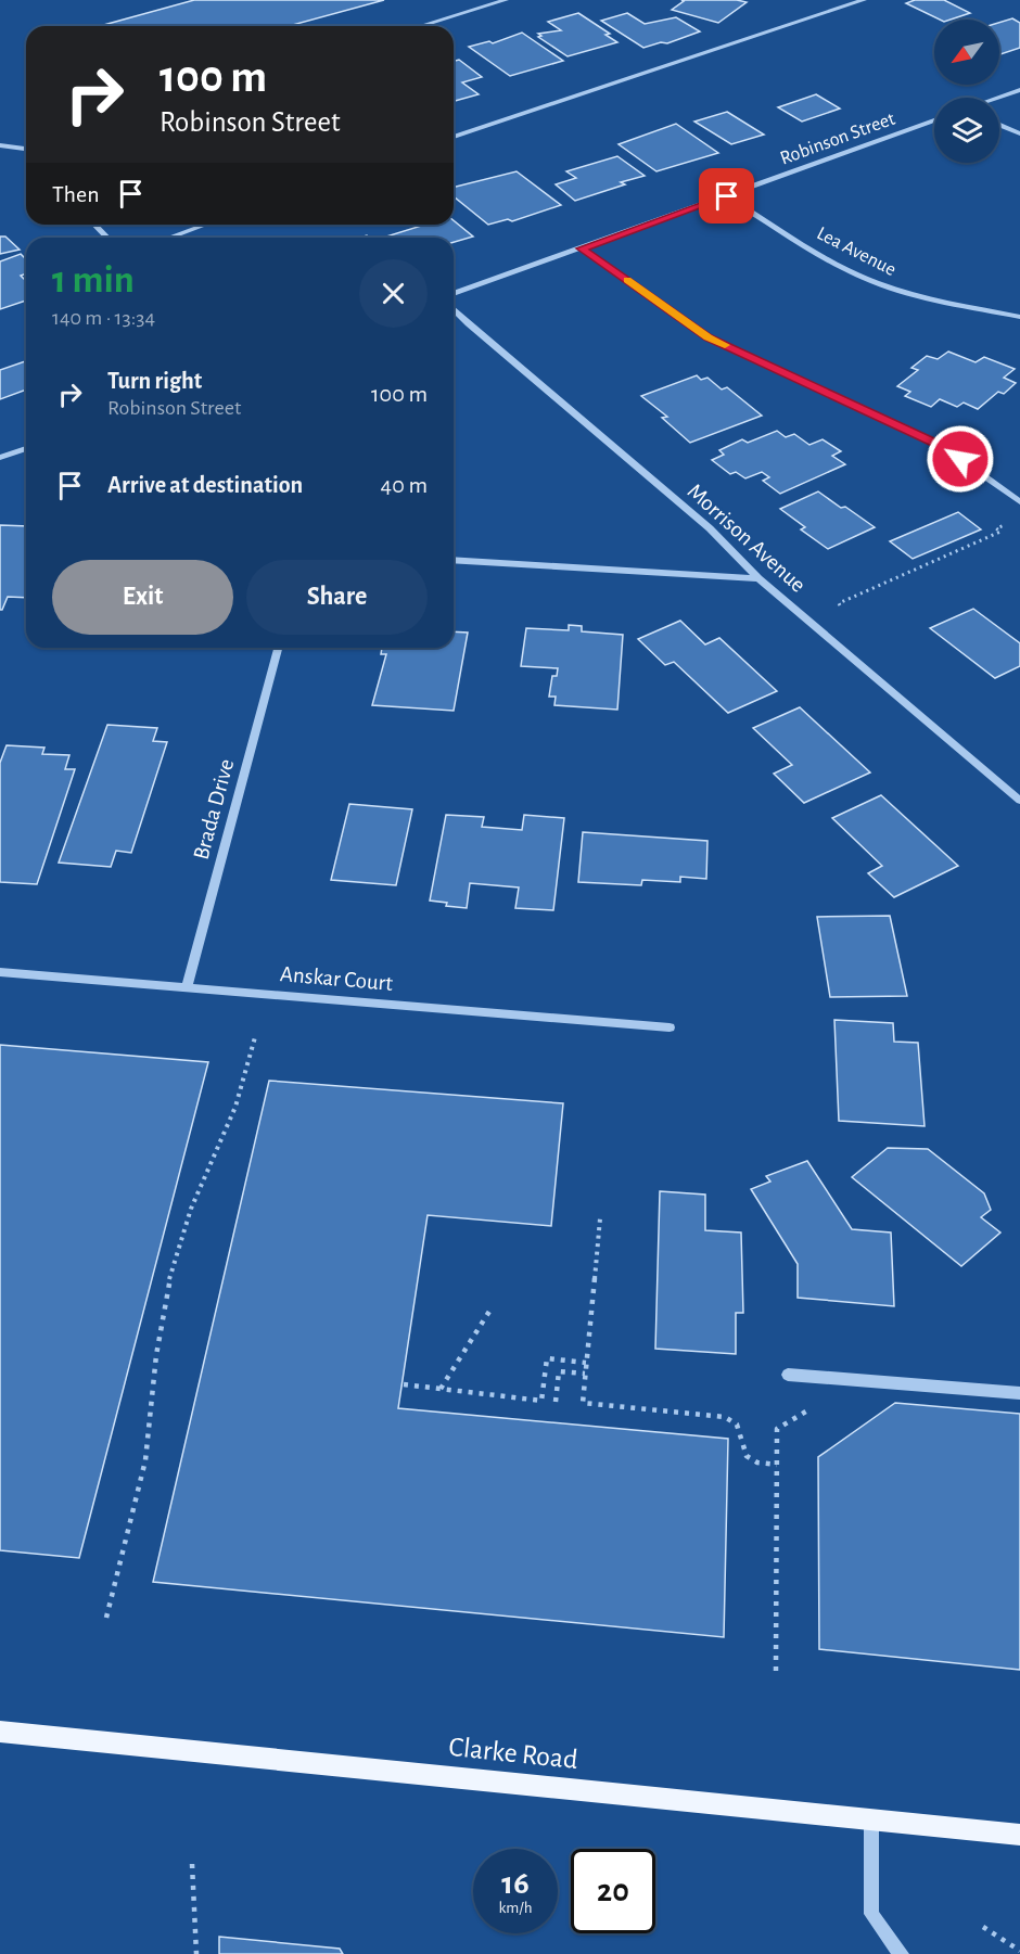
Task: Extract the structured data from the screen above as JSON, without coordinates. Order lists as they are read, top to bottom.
{
  "streets": {
    "main road": ["Clarke Road"],
    "street": [
      "Robinson Street",
      "Lea Avenue",
      "Morrison Avenue",
      "Brada Drive",
      "Anskar Court"
    ]
  },
  "crossings": [
    ["Robinson Street", "Lea Avenue"],
    ["Brada Drive", "Anskar Court"]
  ],
  "north": "bottom left",
  "page": {
    "turn": ["100 m", "Robinson Street"],
    "then": "Then",
    "heading": ["1 min", "140 m · 13:34"],
    "list": [
      {
        "name": "Turn right",
        "note": "Robinson Street",
        "value": "100 m"
      },
      {
        "name": "Arrive at destination",
        "value": "40 m"
      }
    ],
    "buttons": ["Exit", "Share"],
    "speed": "16 km/h",
    "limit": "20"
  }
}
